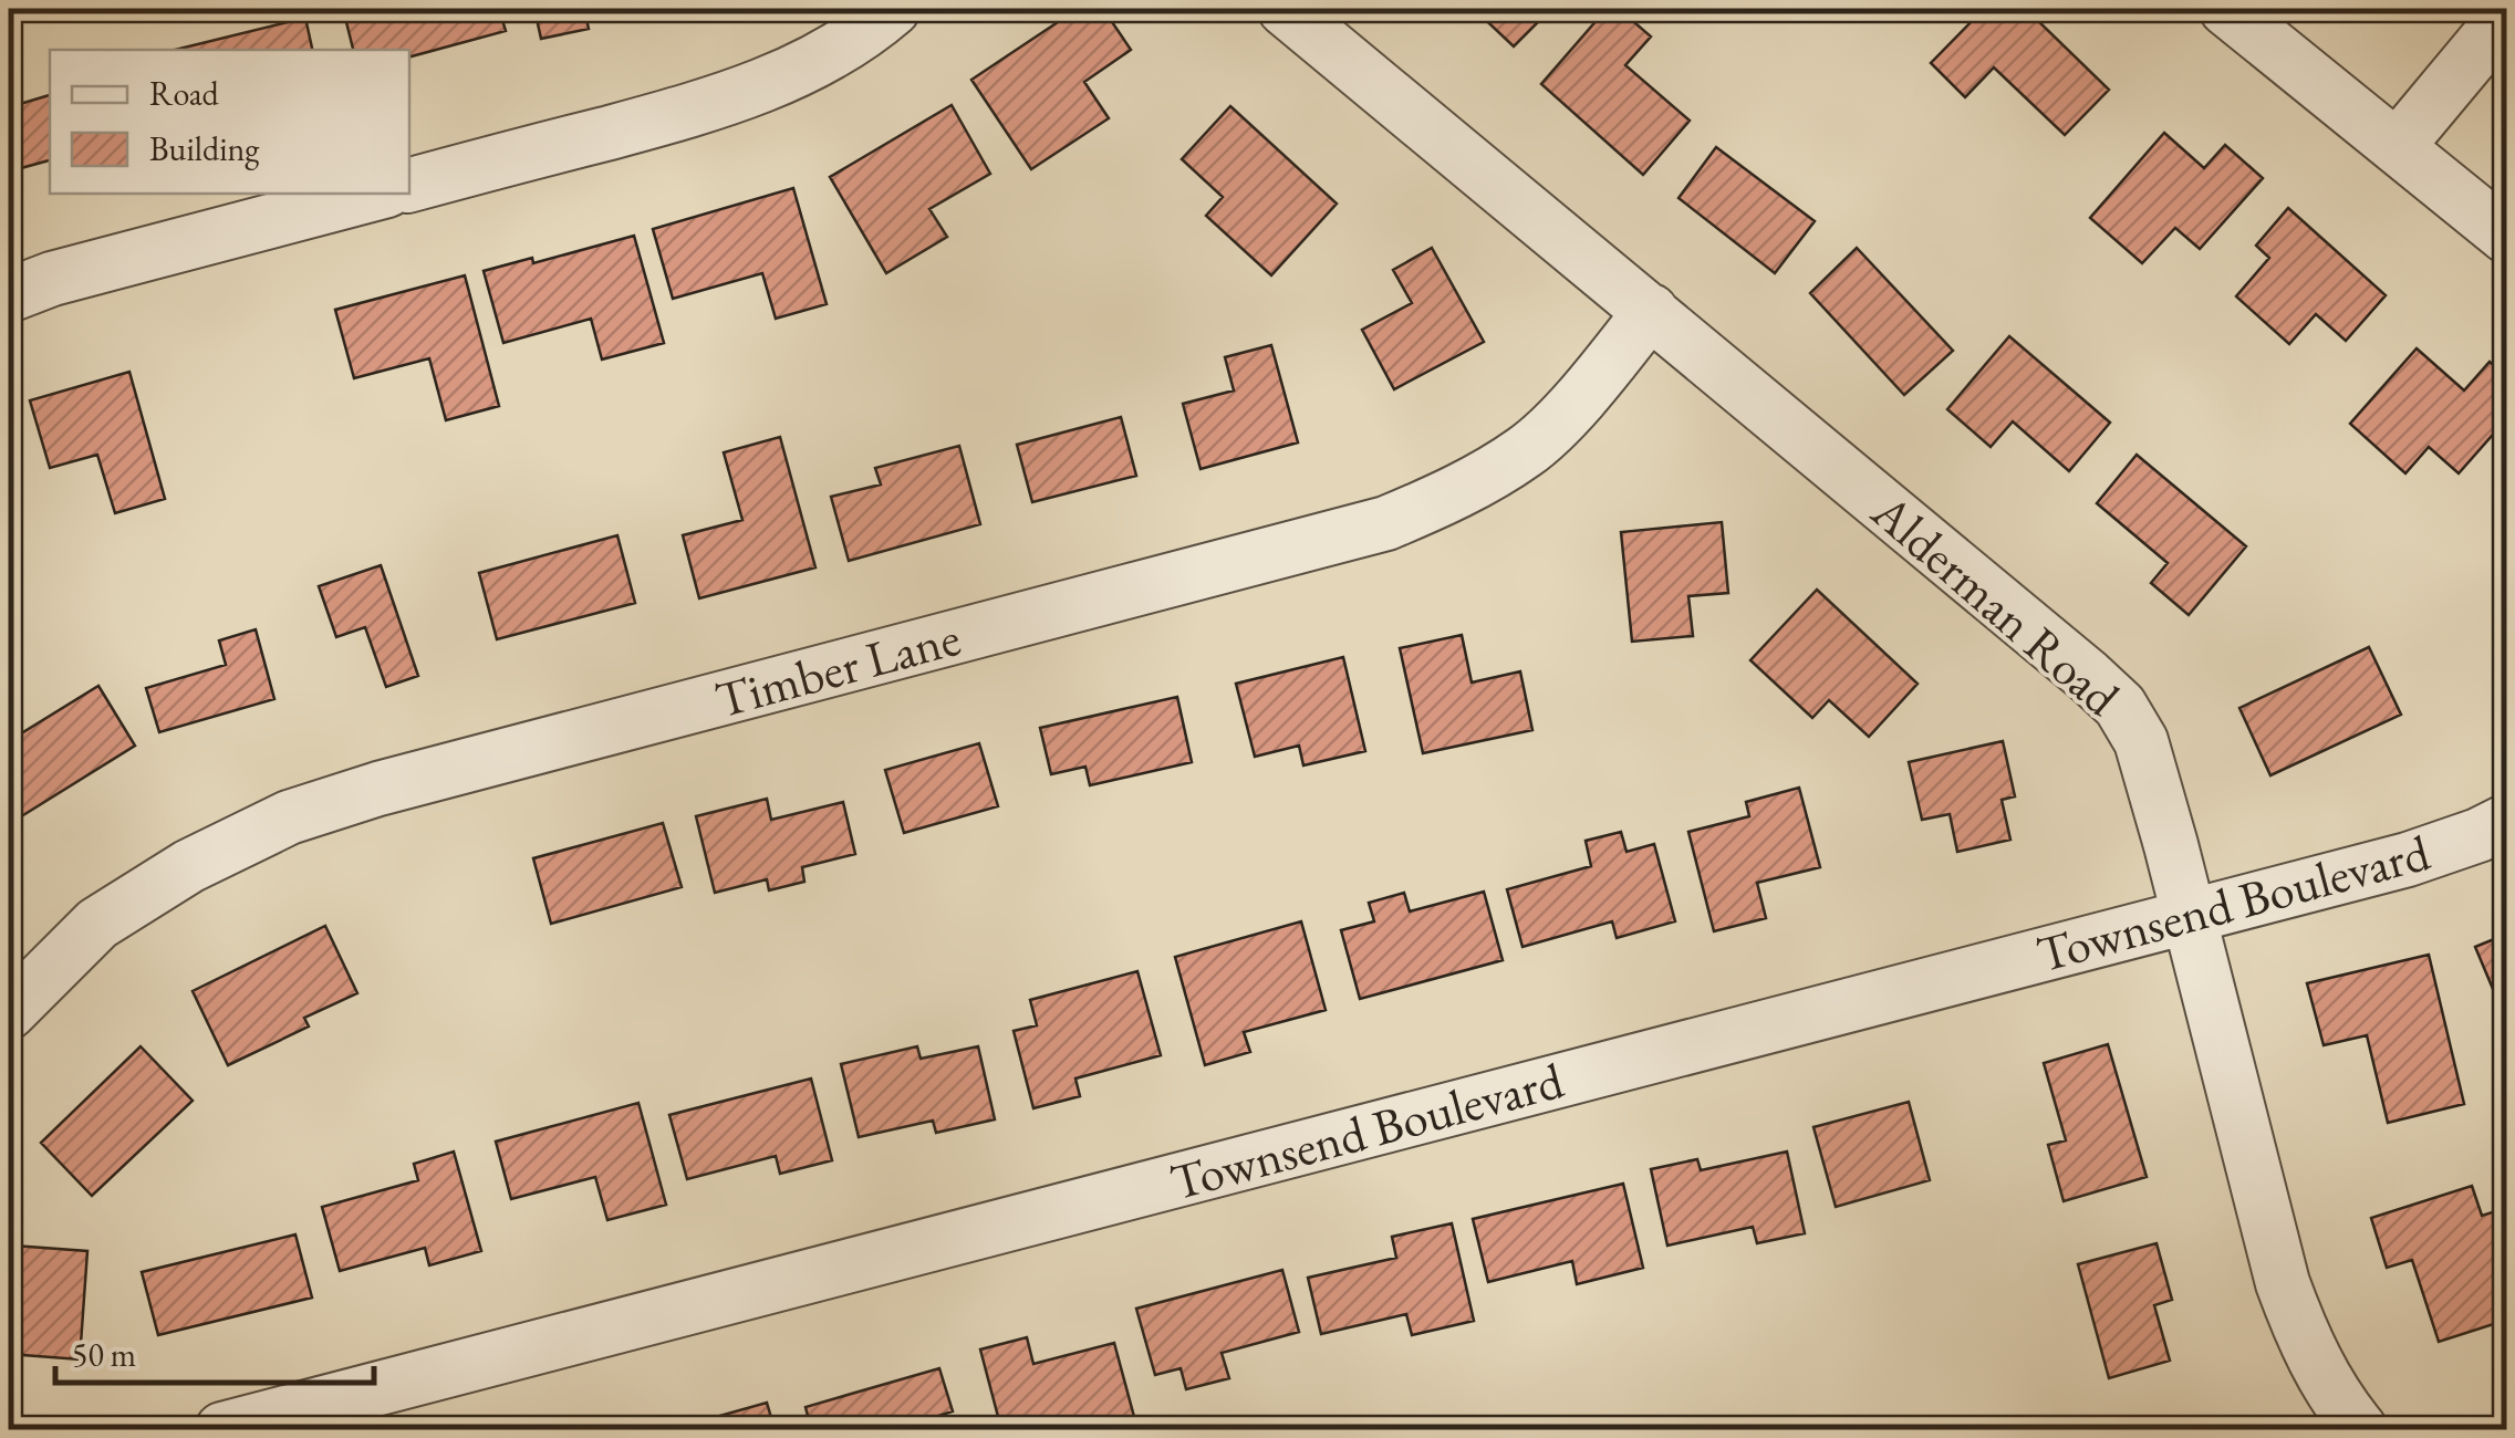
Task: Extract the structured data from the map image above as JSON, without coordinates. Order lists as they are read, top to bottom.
{
  "streets": {
    "street": ["Alderman Road", "Timber Lane", "Townsend Boulevard"]
  },
  "crossings": [
    ["Alderman Road", "Timber Lane"],
    ["Alderman Road", "Townsend Boulevard"]
  ],
  "legend": ["Road", "Building"],
  "scale_bar": "50 m"
}
